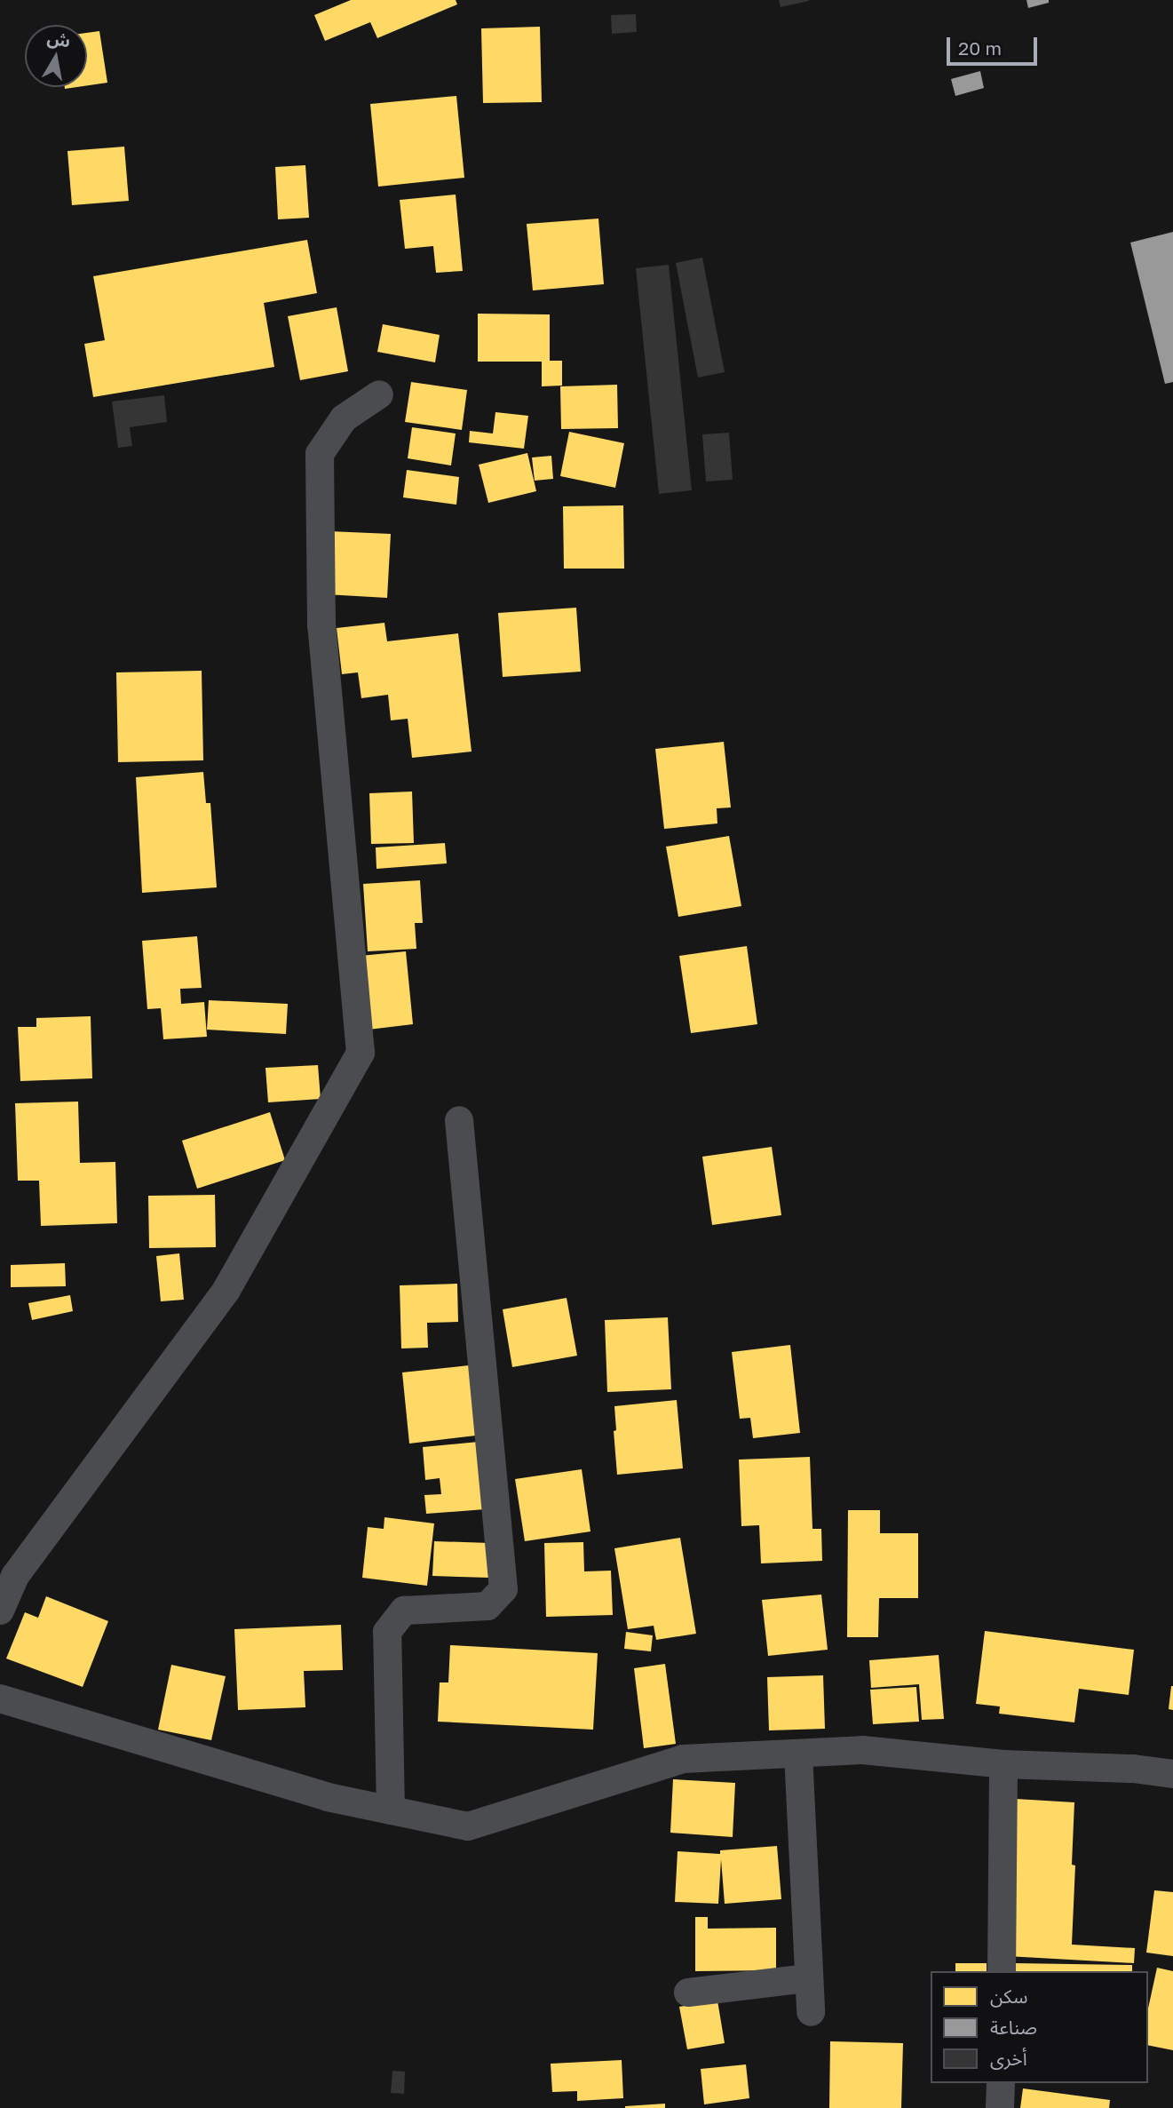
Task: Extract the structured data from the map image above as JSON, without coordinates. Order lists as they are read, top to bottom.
{
  "legend": ["سكن", "صناعة", "أخرى"],
  "scale_bar": "20 m",
  "north": "top"
}
